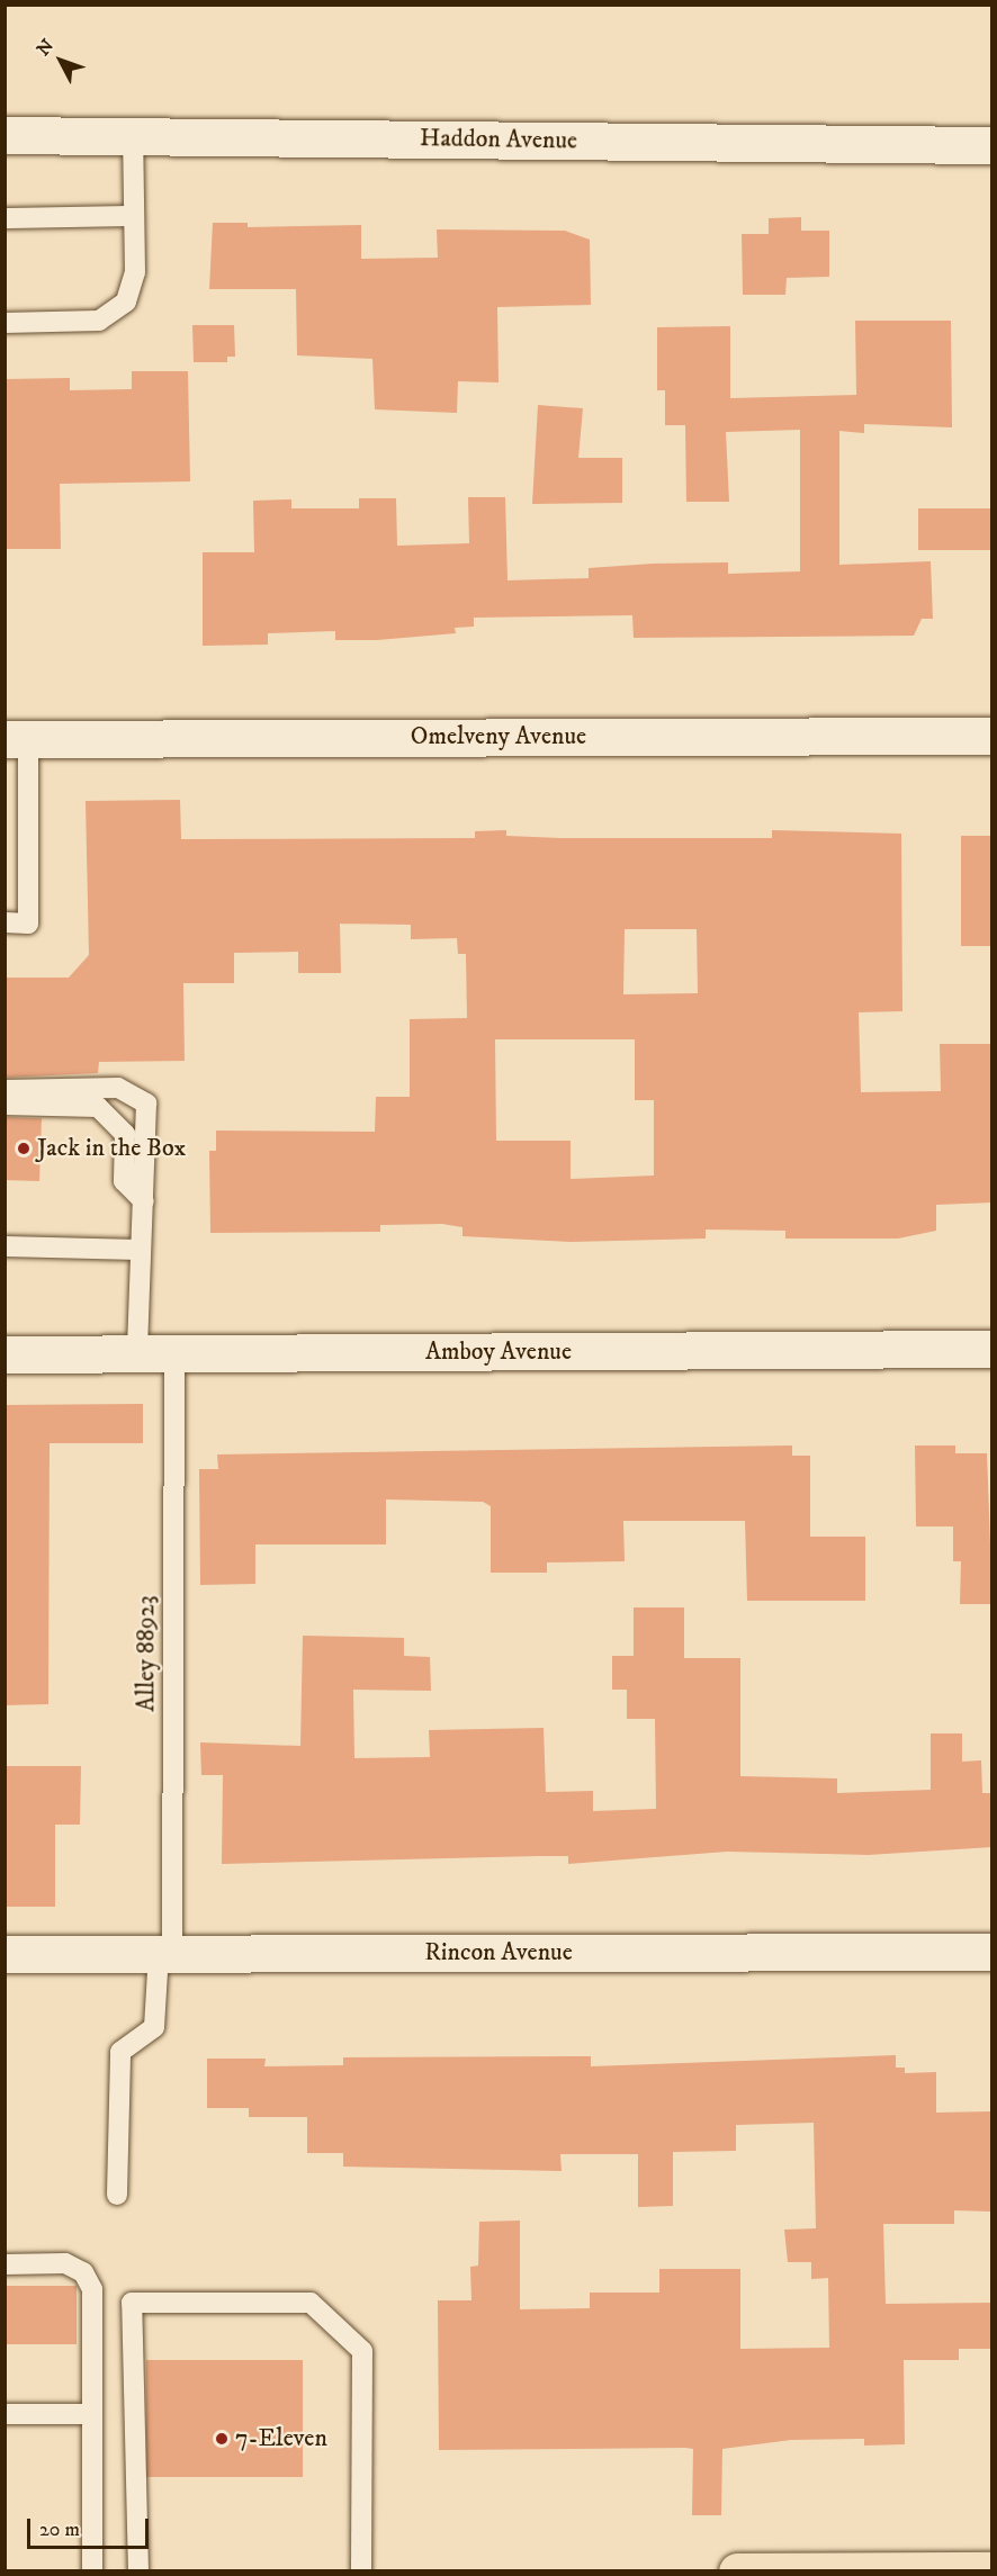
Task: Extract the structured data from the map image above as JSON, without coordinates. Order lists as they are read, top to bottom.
{
  "streets": {
    "street": [
      "Haddon Avenue",
      "Omelveny Avenue",
      "Amboy Avenue",
      "Rincon Avenue"
    ],
    "lane": ["Alley 88923"]
  },
  "crossings": [
    ["Amboy Avenue", "Alley 88923"],
    ["Alley 88923", "Rincon Avenue"]
  ],
  "places": ["Jack in the Box", "7-Eleven"],
  "scale_bar": "20 m",
  "north": "top left"
}
